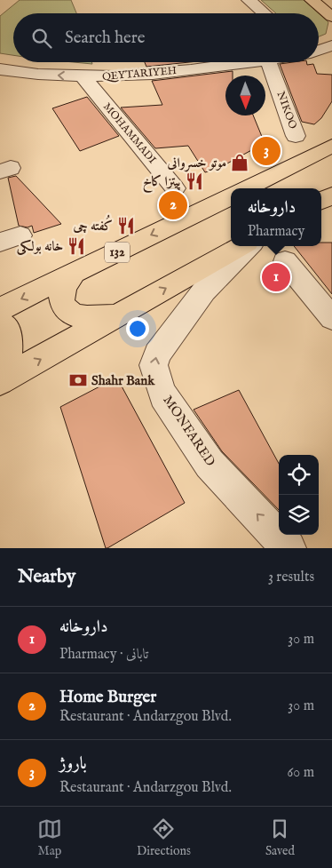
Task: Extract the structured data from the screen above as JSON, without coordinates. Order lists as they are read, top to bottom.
{
  "streets": {
    "main road": ["132"],
    "street": [
      "QEYTARIYEH",
      "NIKOO",
      "MOHAMMADI",
      "MONFARED"
    ]
  },
  "crossings": [
    ["QEYTARIYEH", "MOHAMMADI"]
  ],
  "places": {
    "shop": ["موتو خسروانی"],
    "restaurant": ["پیتزا کاخ", "کُفته چی", "خانه بولکی"],
    "bank": ["Shahr Bank"]
  },
  "north": "bottom",
  "page": {
    "search": "Search here",
    "pins": ["3", "2", "1"],
    "popup": ["داروخانه", "Pharmacy"],
    "heading": ["Nearby", "3 results"],
    "list": [
      {
        "mark": "1",
        "name": "داروخانه",
        "note": "Pharmacy · تابانی",
        "value": "30 m"
      },
      {
        "mark": "2",
        "name": "Home Burger",
        "note": "Restaurant · Andarzgou Blvd.",
        "value": "30 m"
      },
      {
        "mark": "3",
        "name": "باروژ",
        "note": "Restaurant · Andarzgou Blvd.",
        "value": "60 m"
      }
    ],
    "nav": ["Map", "Directions", "Saved"]
  }
}
